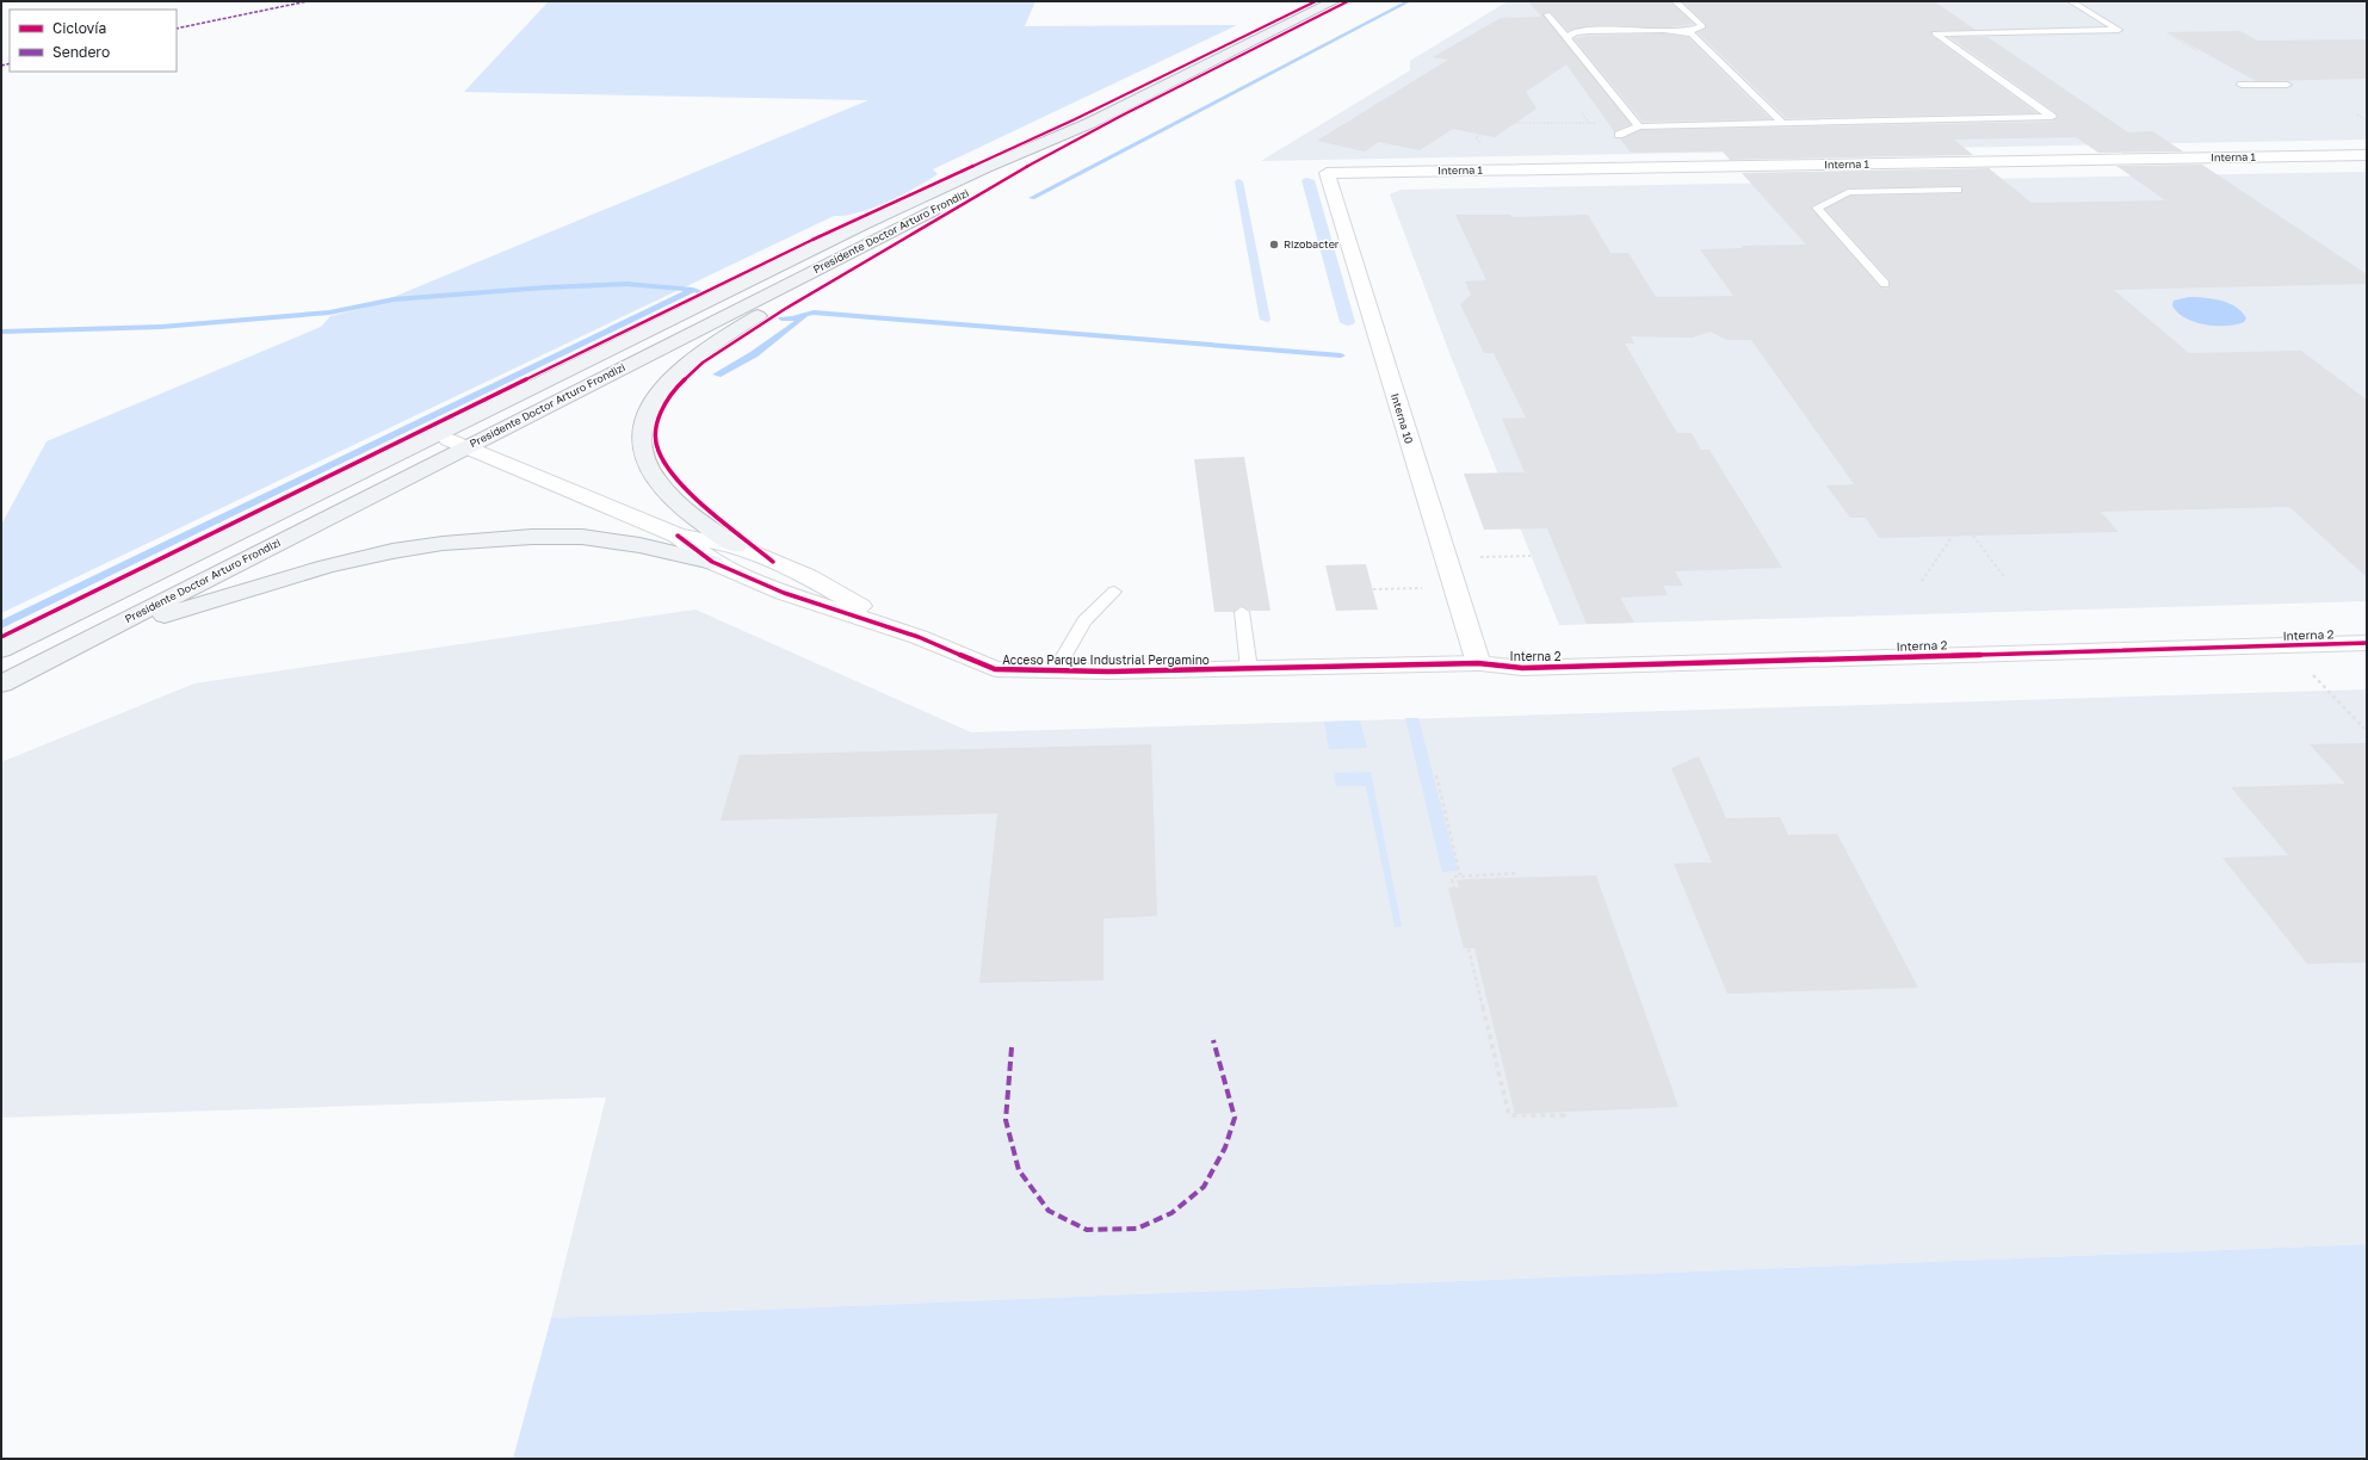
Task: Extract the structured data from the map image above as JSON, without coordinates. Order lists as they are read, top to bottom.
{
  "streets": {
    "main road": ["Presidente Doctor Arturo Frondizi"],
    "street": [
      "Interna 1",
      "Interna 10",
      "Interna 2",
      "Acceso Parque Industrial Pergamino"
    ]
  },
  "crossings": [
    ["Interna 1", "Interna 10"],
    ["Presidente Doctor Arturo Frondizi", "Acceso Parque Industrial Pergamino"],
    ["Interna 10", "Interna 2"],
    ["Interna 10", "Acceso Parque Industrial Pergamino"],
    ["Interna 2", "Acceso Parque Industrial Pergamino"]
  ],
  "places": ["Rizobacter"],
  "legend": ["Ciclovía", "Sendero"]
}
